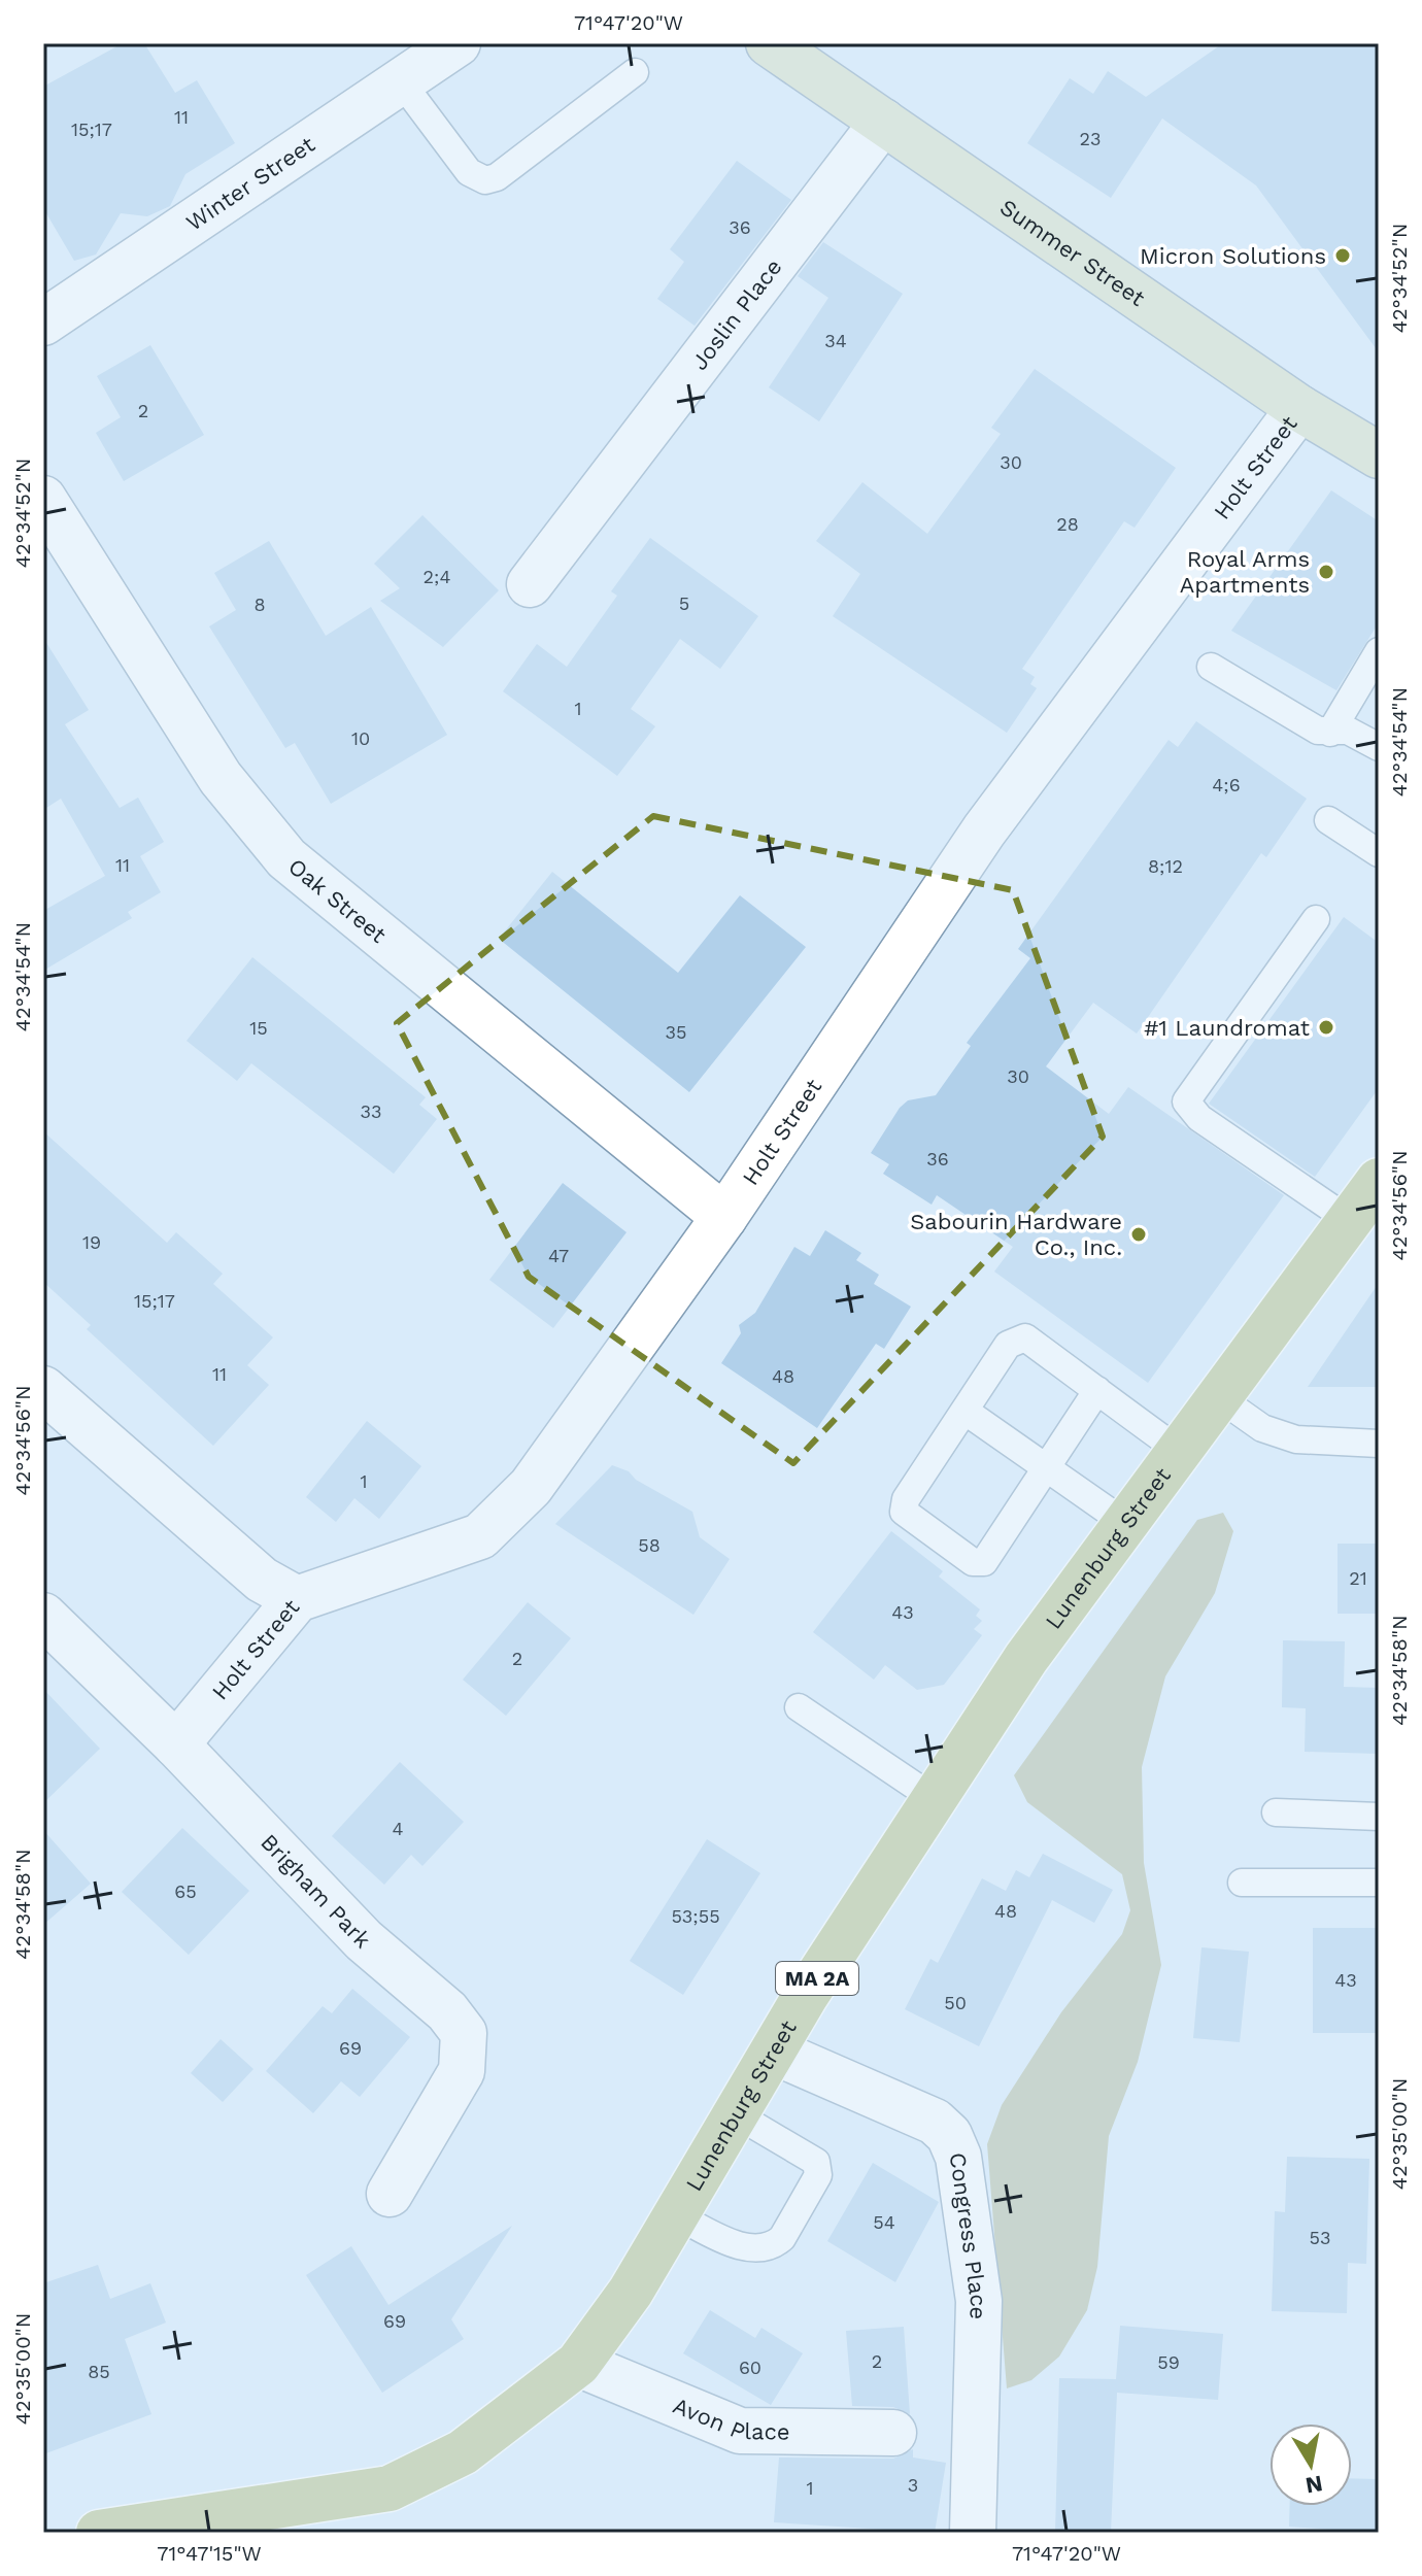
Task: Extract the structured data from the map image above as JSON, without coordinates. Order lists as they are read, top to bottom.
{
  "streets": {
    "main road": ["Summer Street", "Lunenburg Street", "MA 2A"],
    "street": [
      "Winter Street",
      "Joslin Place",
      "Holt Street",
      "Oak Street",
      "Brigham Park",
      "Congress Place",
      "Avon Place"
    ]
  },
  "crossings": [
    ["Summer Street", "Joslin Place"],
    ["Summer Street", "Holt Street"],
    ["Holt Street", "Oak Street"],
    ["Holt Street", "Brigham Park"],
    ["Lunenburg Street", "Congress Place"],
    ["Lunenburg Street", "Avon Place"]
  ],
  "places": [
    "Micron Solutions",
    "Royal Arms Apartments",
    "#1 Laundromat",
    "Sabourin Hardware Co., Inc."
  ],
  "house_numbers": [
    "11",
    "15;17",
    "23",
    "36",
    "34",
    "2",
    "30",
    "28",
    "2;4",
    "5",
    "8",
    "1",
    "10",
    "4;6",
    "11",
    "8;12",
    "15",
    "35",
    "30",
    "33",
    "36",
    "19",
    "47",
    "15;17",
    "11",
    "48",
    "1",
    "58",
    "21",
    "43",
    "2",
    "4",
    "65",
    "48",
    "53;55",
    "43",
    "50",
    "69",
    "54",
    "53",
    "69",
    "2",
    "59",
    "60",
    "85",
    "3",
    "1"
  ],
  "north": "bottom",
  "coordinates": [
    "71°47'20\"W",
    "42°34'52\"N",
    "42°34'54\"N",
    "42°34'56\"N",
    "42°34'58\"N",
    "42°35'00\"N",
    "71°47'15\"W"
  ]
}
